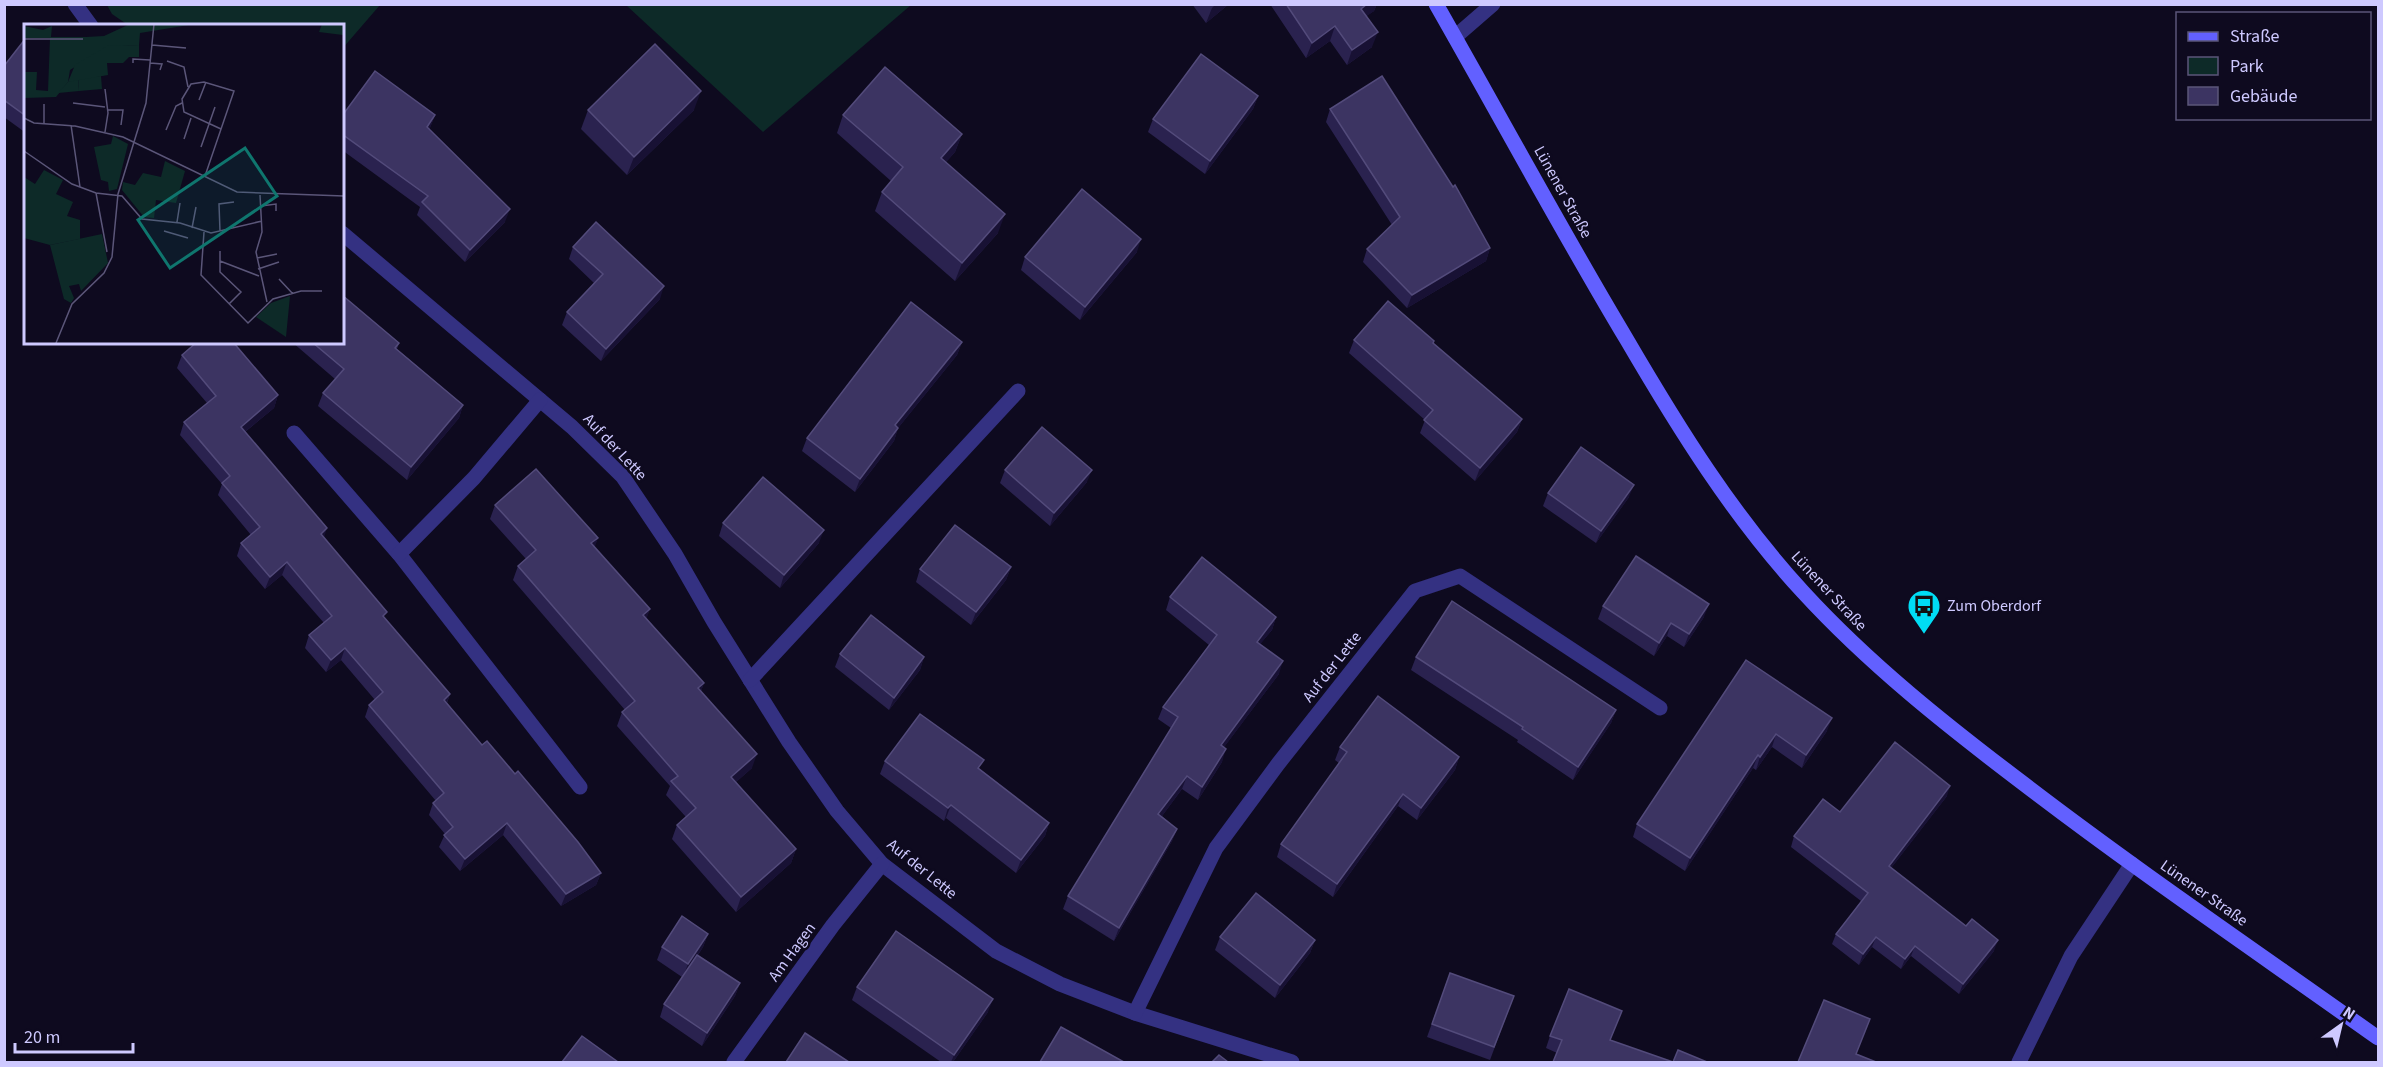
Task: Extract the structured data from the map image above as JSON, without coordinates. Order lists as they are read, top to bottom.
{
  "streets": {
    "main road": ["Lünener Straße"],
    "street": ["Auf der Lette", "Am Hagen"]
  },
  "crossings": [
    ["Auf der Lette", "Am Hagen"]
  ],
  "places": {
    "bus stop": ["Zum Oberdorf"]
  },
  "legend": ["Straße", "Park", "Gebäude"],
  "scale_bar": "20 m",
  "north": "top right"
}
